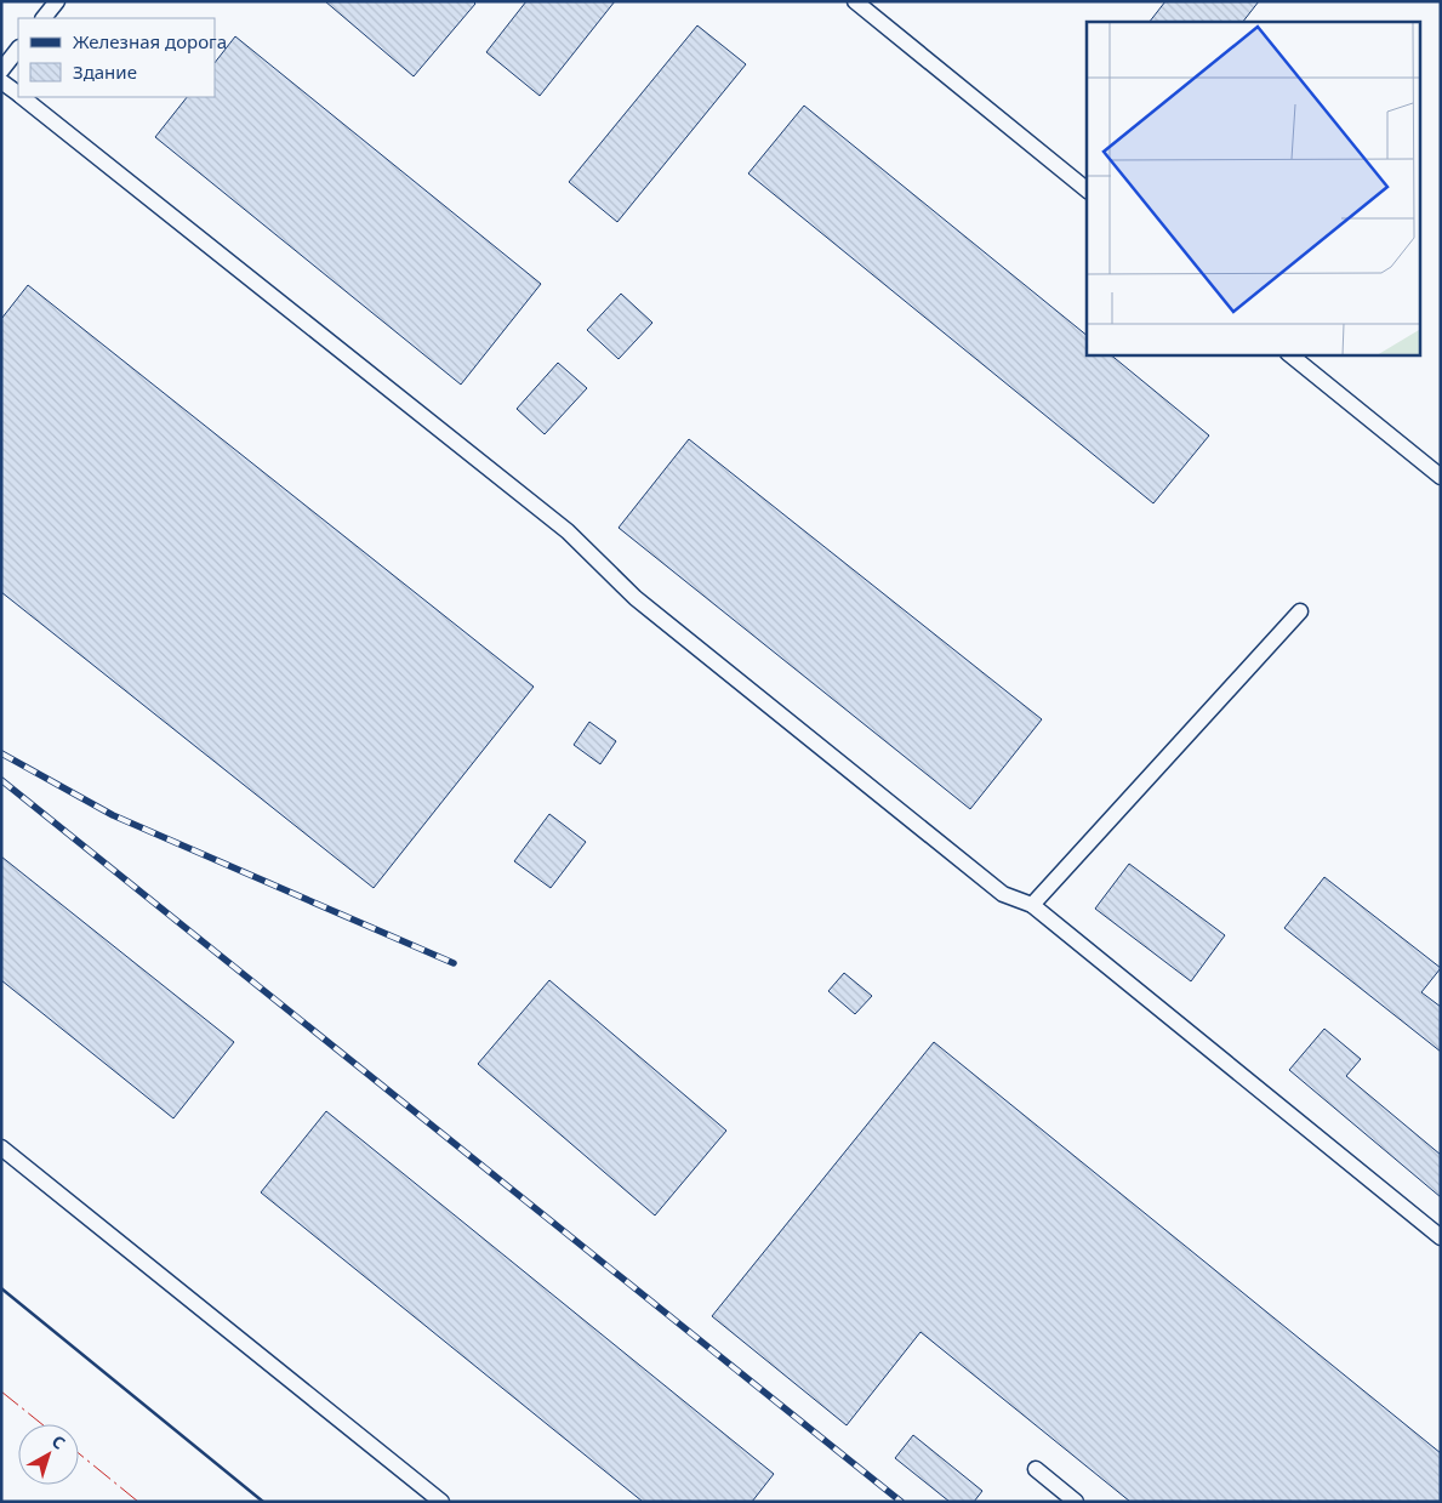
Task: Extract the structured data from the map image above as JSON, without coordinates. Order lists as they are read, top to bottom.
{
  "legend": ["Железная дорога", "Здание"],
  "north": "top right"
}
